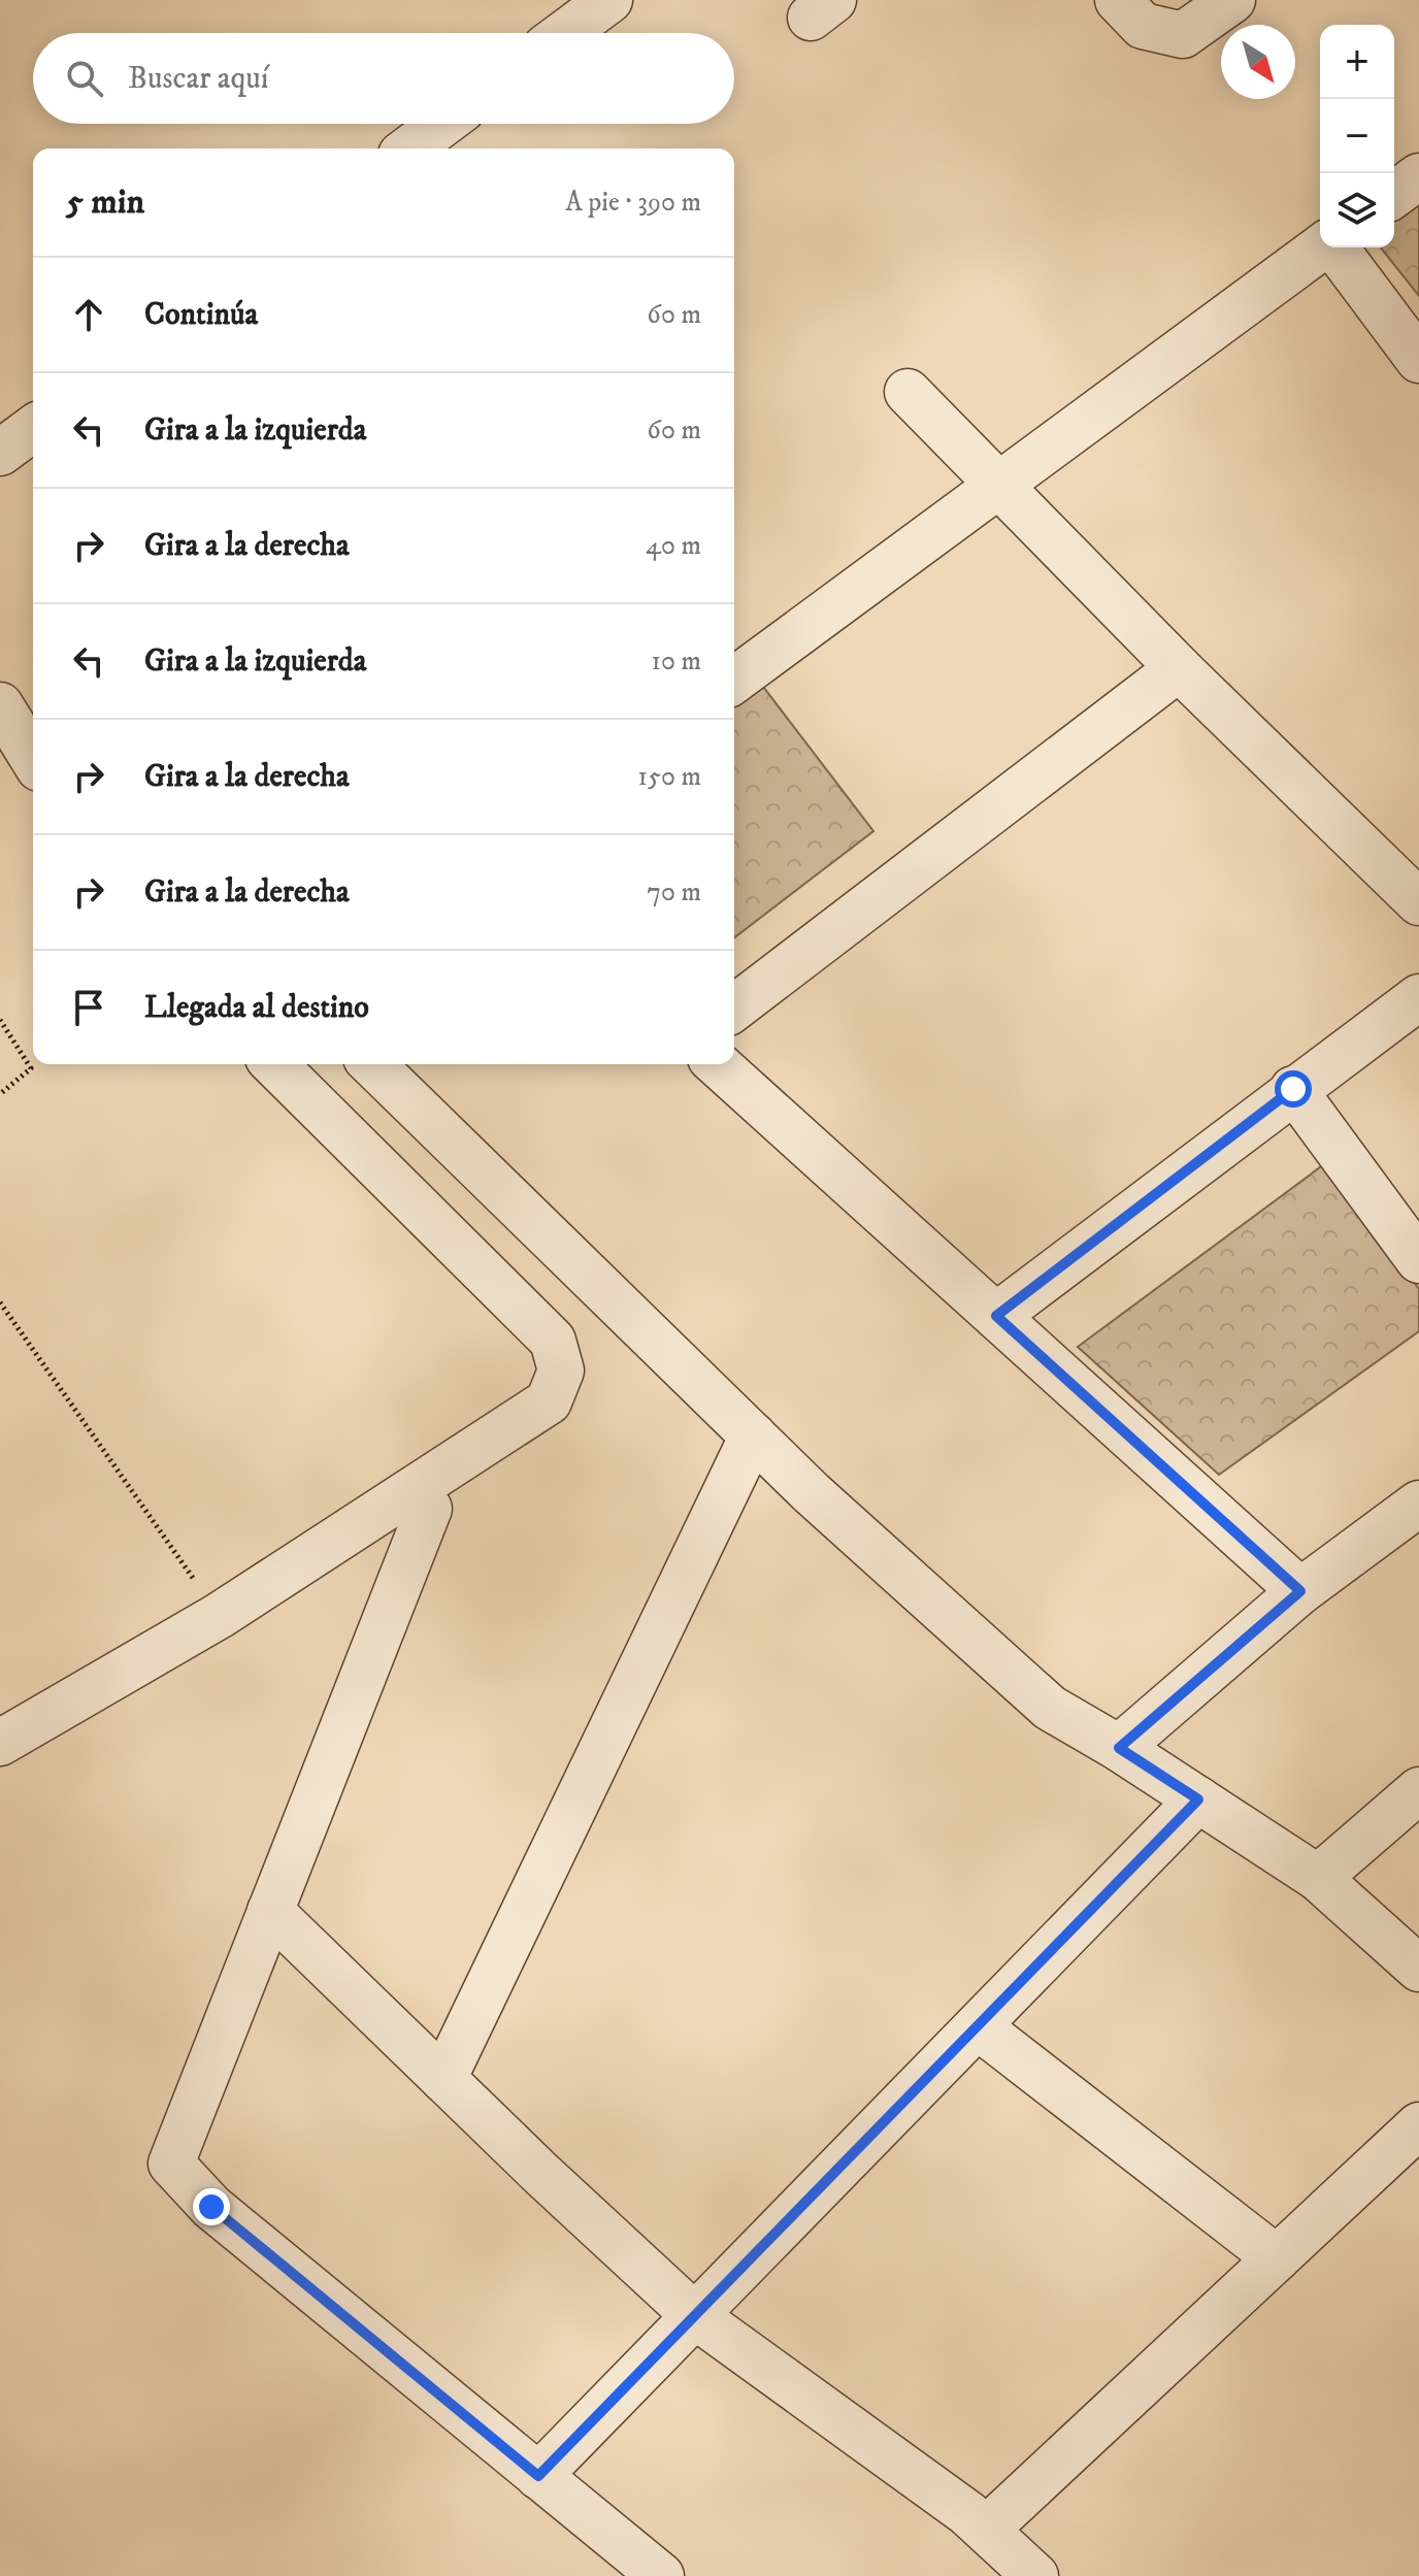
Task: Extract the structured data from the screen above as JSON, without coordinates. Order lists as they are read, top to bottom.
{
  "north": "bottom right",
  "page": {
    "map_buttons": ["+", "−"],
    "search": "Buscar aquí",
    "heading": ["5 min", "A pie · 390 m"],
    "list": [
      ["Continúa", "60 m"],
      ["Gira a la izquierda", "60 m"],
      ["Gira a la derecha", "40 m"],
      ["Gira a la izquierda", "10 m"],
      ["Gira a la derecha", "150 m"],
      ["Gira a la derecha", "70 m"],
      "Llegada al destino"
    ]
  }
}
